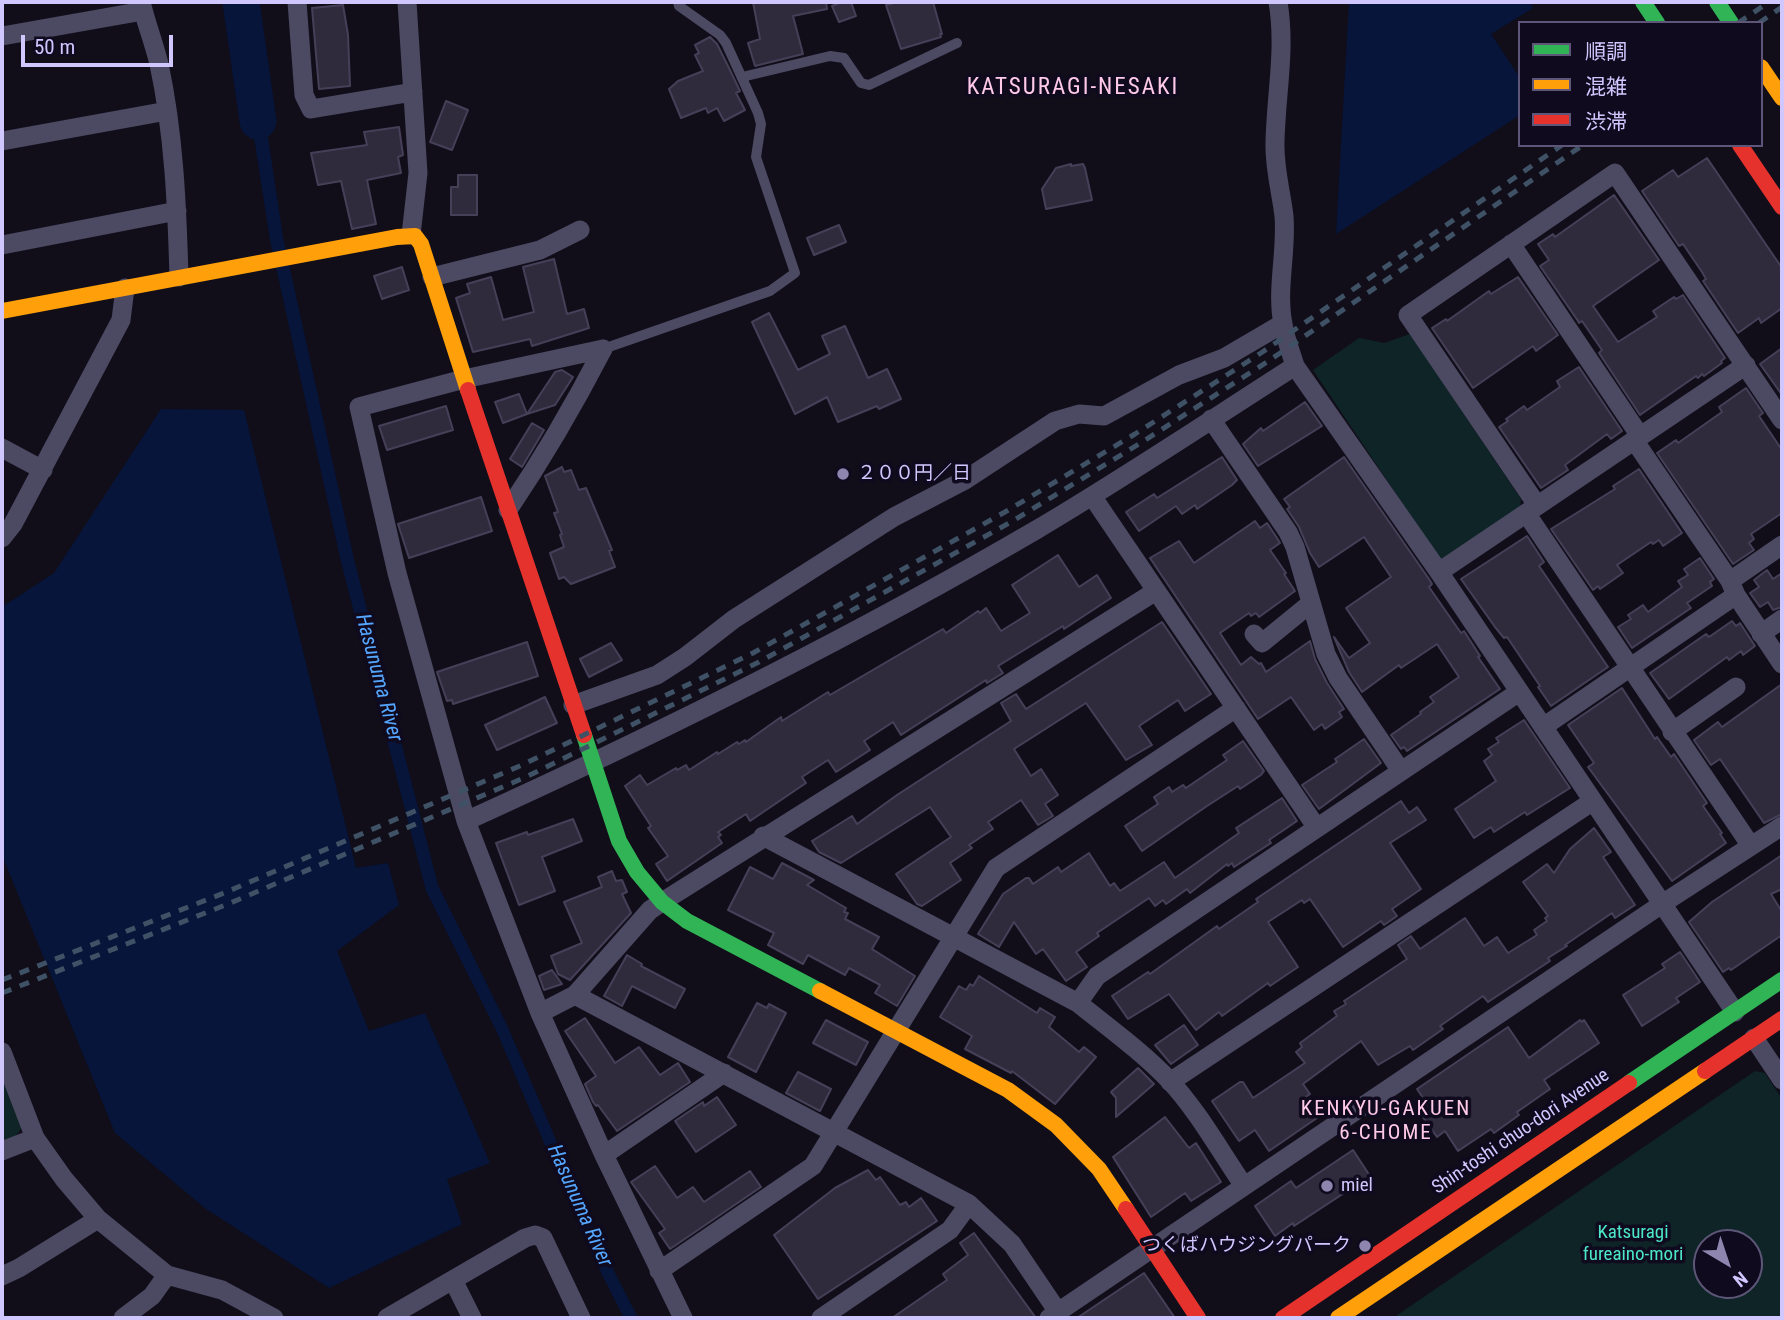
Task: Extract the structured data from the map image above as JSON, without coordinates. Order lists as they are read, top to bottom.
{
  "streets": {
    "street": ["Shin-toshi chuo-dori Avenue"]
  },
  "districts": ["KATSURAGI-NESAKI", "KENKYU-GAKUEN 6-CHOME"],
  "water": ["Hasunuma River"],
  "parks": ["Katsuragi fureaino-mori"],
  "places": ["２００円／日", "miel", "つくばハウジングパーク"],
  "legend": ["順調", "混雑", "渋滞"],
  "scale_bar": "50 m",
  "north": "bottom right"
}
